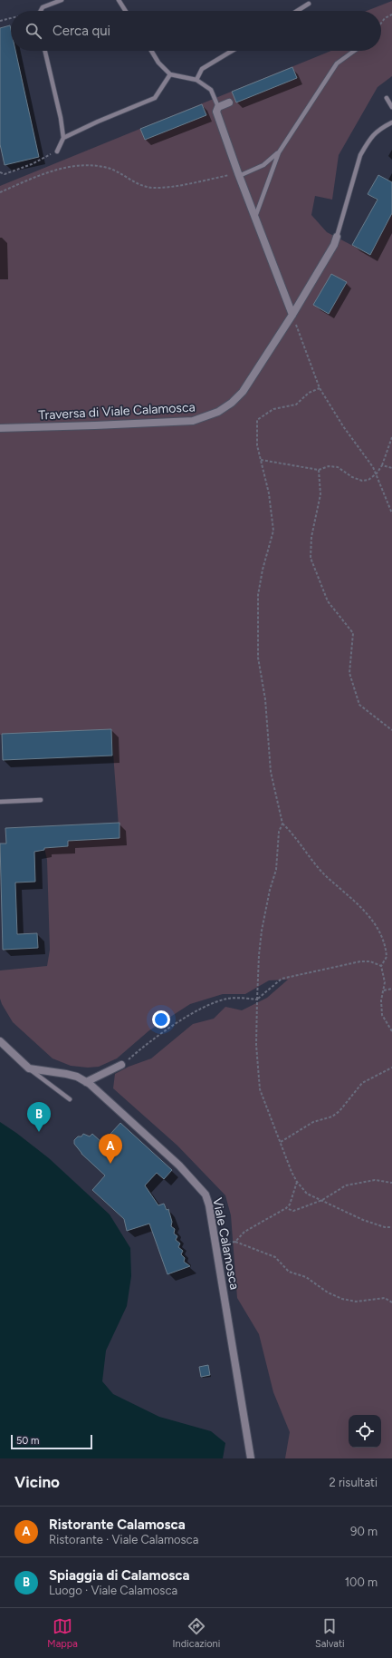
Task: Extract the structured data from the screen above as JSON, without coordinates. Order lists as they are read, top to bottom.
{
  "streets": {
    "street": ["Traversa di Viale Calamosca", "Viale Calamosca"]
  },
  "scale_bar": "50 m",
  "page": {
    "search": "Cerca qui",
    "pins": ["B", "A"],
    "scale": "50 m",
    "heading": ["Vicino", "2 risultati"],
    "list": [
      {
        "mark": "A",
        "name": "Ristorante Calamosca",
        "note": "Ristorante · Viale Calamosca",
        "value": "90 m"
      },
      {
        "mark": "B",
        "name": "Spiaggia di Calamosca",
        "note": "Luogo · Viale Calamosca",
        "value": "100 m"
      }
    ],
    "nav": ["Mappa", "Indicazioni", "Salvati"]
  }
}
